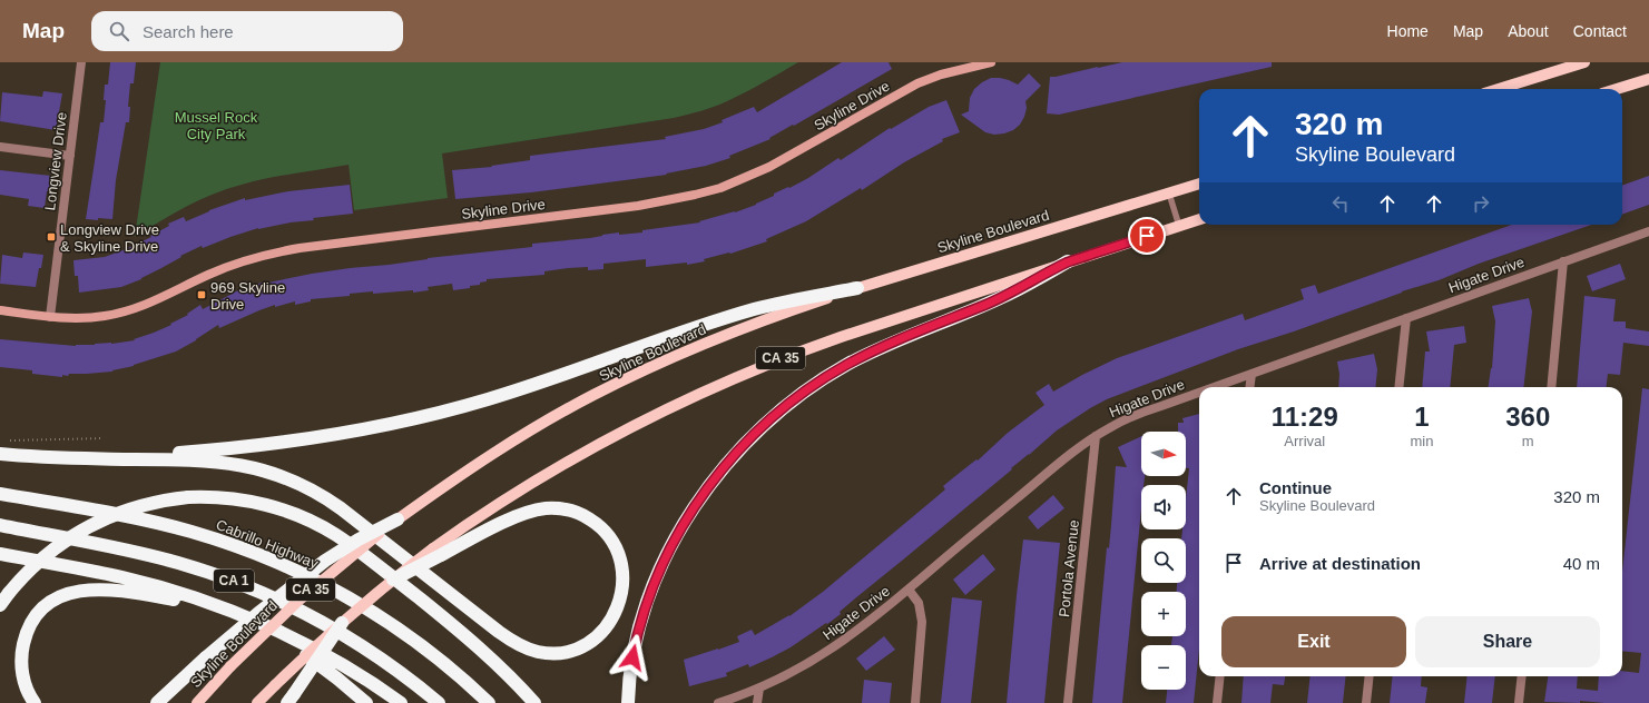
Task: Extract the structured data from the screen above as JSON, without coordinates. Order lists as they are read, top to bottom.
{
  "streets": {
    "highway": ["Cabrillo Highway", "CA 1"],
    "main road": ["Skyline Boulevard", "CA 35"],
    "street": [
      "Skyline Drive",
      "Longview Drive",
      "Higate Drive",
      "Portola Avenue"
    ]
  },
  "crossings": [
    ["Skyline Drive", "Longview Drive"],
    ["Higate Drive", "Portola Avenue"]
  ],
  "parks": ["Mussel Rock City Park"],
  "places": {
    "transit": ["Longview Drive & Skyline Drive", "969 Skyline Drive"]
  },
  "north": "right",
  "page": {
    "header": "Map",
    "search": "Search here",
    "nav": [
      "Home",
      "Map",
      "About",
      "Contact"
    ],
    "turn": ["320 m", "Skyline Boulevard"],
    "eta": [
      "11:29",
      "Arrival",
      "1",
      "min",
      "360",
      "m"
    ],
    "map_buttons": ["+", "−"],
    "list": [
      {
        "name": "Continue",
        "note": "Skyline Boulevard",
        "value": "320 m"
      },
      {
        "name": "Arrive at destination",
        "value": "40 m"
      }
    ],
    "buttons": ["Exit", "Share"]
  }
}
